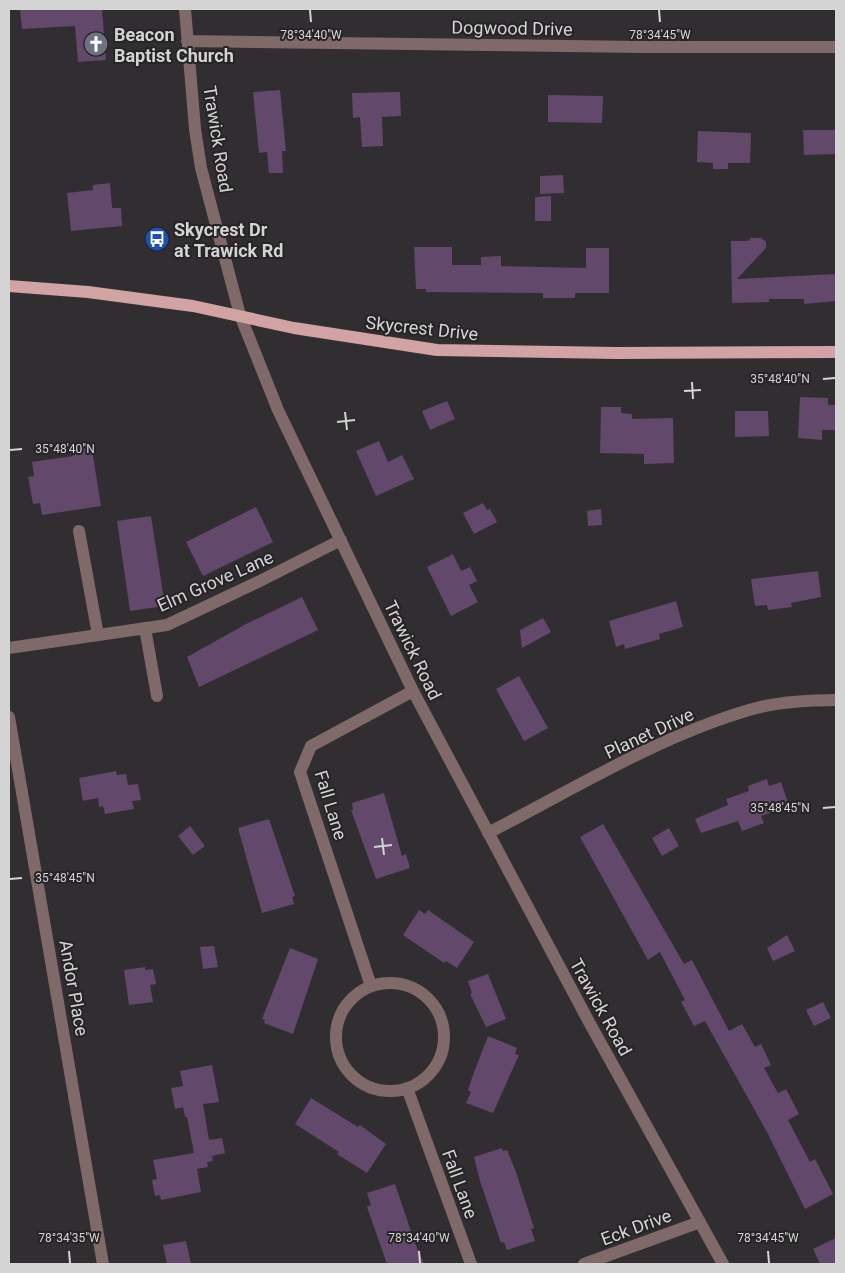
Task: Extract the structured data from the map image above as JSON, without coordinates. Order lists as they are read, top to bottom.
{
  "streets": {
    "main road": ["Skycrest Drive"],
    "street": [
      "Dogwood Drive",
      "Trawick Road",
      "Elm Grove Lane",
      "Planet Drive",
      "Fall Lane",
      "Andor Place",
      "Eck Drive"
    ]
  },
  "crossings": [
    ["Dogwood Drive", "Trawick Road"],
    ["Trawick Road", "Skycrest Drive"],
    ["Trawick Road", "Elm Grove Lane"],
    ["Trawick Road", "Planet Drive"],
    ["Trawick Road", "Fall Lane"],
    ["Trawick Road", "Eck Drive"]
  ],
  "places": {
    "church": ["Beacon Baptist Church"],
    "bus stop": ["Skycrest Dr at Trawick Rd"]
  },
  "coordinates": [
    "78°34'40\"W",
    "78°34'45\"W",
    "35°48'40\"N",
    "35°48'45\"N",
    "78°34'35\"W"
  ]
}
